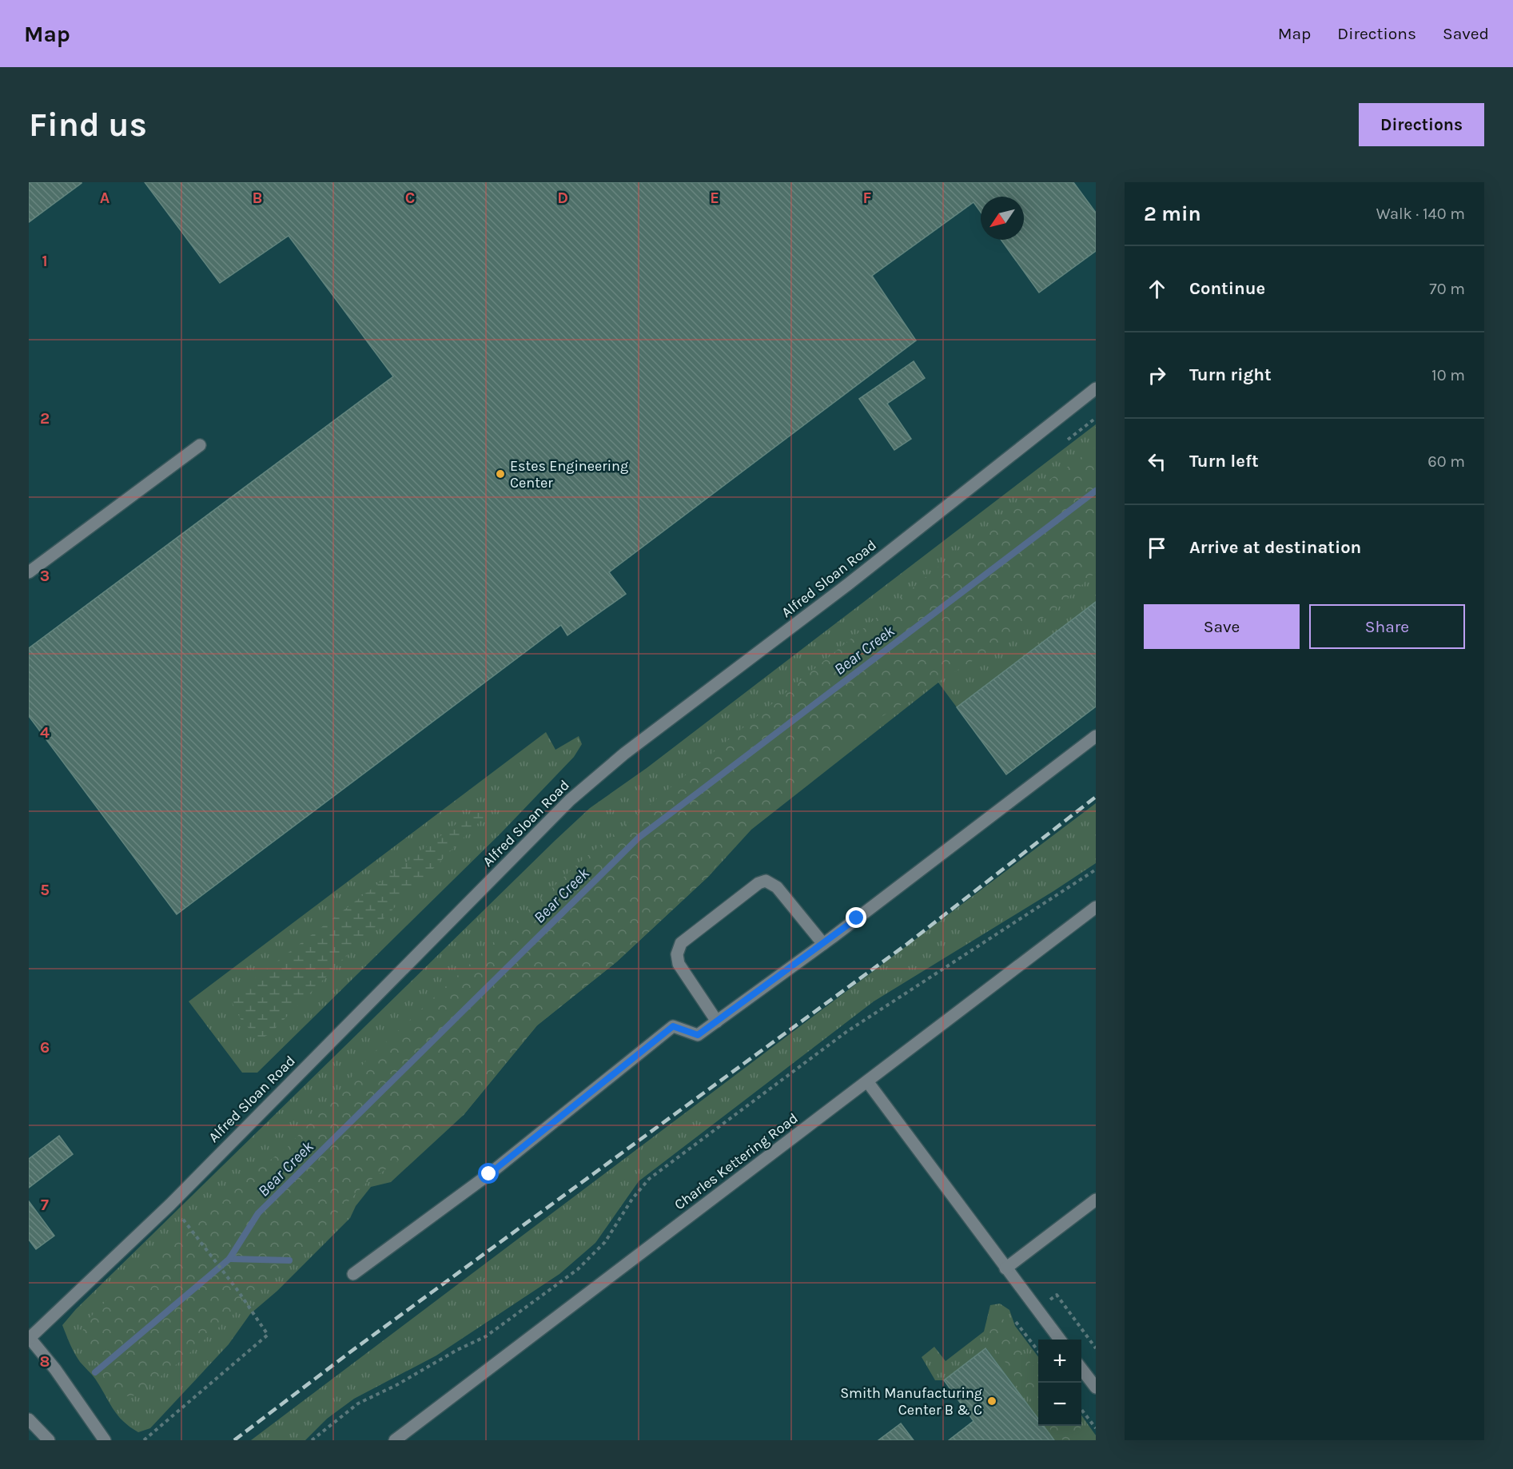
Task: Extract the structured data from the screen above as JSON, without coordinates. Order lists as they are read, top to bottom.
{
  "streets": {
    "lane": ["Alfred Sloan Road", "Charles Kettering Road"]
  },
  "water": ["Bear Creek"],
  "places": ["Estes Engineering Center", "Smith Manufacturing Center B & C"],
  "north": "bottom left",
  "page": {
    "header": "Map",
    "nav": ["Map", "Directions", "Saved"],
    "buttons": [
      "Directions",
      ["Save", "Share"]
    ],
    "title": "Find us",
    "heading": ["2 min", "Walk · 140 m"],
    "list": [
      ["Continue", "70 m"],
      ["Turn right", "10 m"],
      ["Turn left", "60 m"],
      "Arrive at destination"
    ],
    "map_buttons": ["+", "−"]
  },
  "grid": {
    "columns": [
      "A",
      "B",
      "C",
      "D",
      "E",
      "F"
    ],
    "rows": [
      "1",
      "2",
      "3",
      "4",
      "5",
      "6",
      "7",
      "8"
    ]
  }
}
